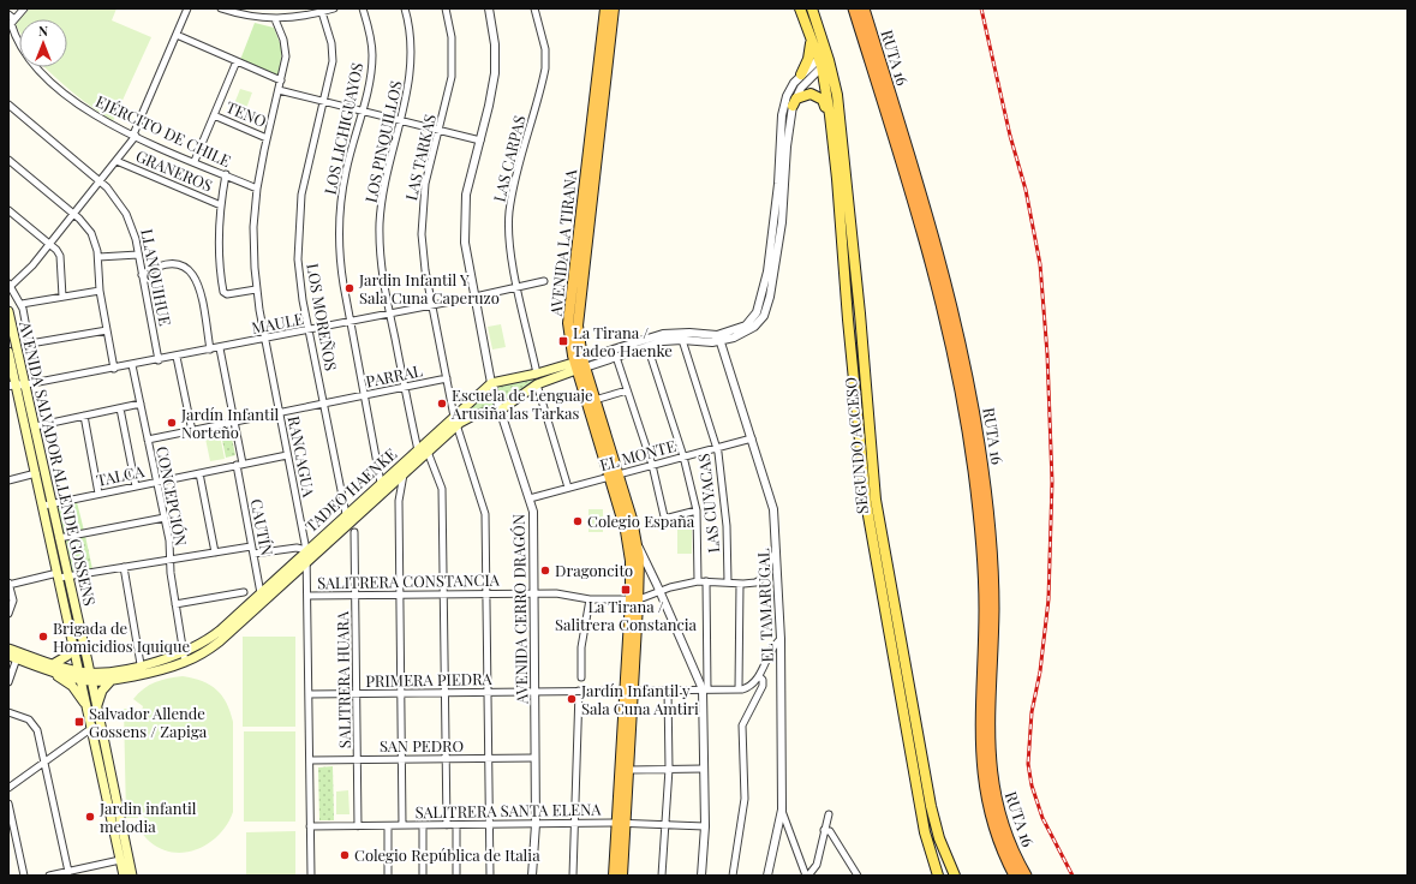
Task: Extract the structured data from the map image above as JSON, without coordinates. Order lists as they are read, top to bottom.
{
  "streets": {
    "highway": ["RUTA 16", "AVENIDA LA TIRANA"],
    "main road": ["SEGUNDO ACCESO", "AVENIDA SALVADOR ALLENDE GOSSENS", "TADEO HAENKE"],
    "street": [
      "TENO",
      "LOS LICHIGUAYOS",
      "EJÉRCITO DE CHILE",
      "LOS PINQUILLOS",
      "LAS TARKAS",
      "LAS CARPAS",
      "GRANEROS",
      "LLANQUIHUE",
      "LOS MOREÑOS",
      "MAULE",
      "PARRAL",
      "EL MONTE",
      "RANCAGUA",
      "TALCA",
      "CONCEPCIÓN",
      "LAS CUYACAS",
      "CAUTÍN",
      "SALITRERA CONSTANCIA",
      "EL TAMARUGAL",
      "AVENIDA CERRO DRAGÓN",
      "SALITRERA HUARA",
      "PRIMERA PIEDRA",
      "SAN PEDRO",
      "SALITRERA SANTA ELENA"
    ]
  },
  "crossings": [
    ["TENO", "RANCAGUA"],
    ["LOS LICHIGUAYOS", "MAULE"],
    ["LOS LICHIGUAYOS", "PARRAL"],
    ["LOS LICHIGUAYOS", "TADEO HAENKE"],
    ["EJÉRCITO DE CHILE", "RANCAGUA"],
    ["LOS PINQUILLOS", "MAULE"],
    ["LOS PINQUILLOS", "PARRAL"],
    ["LOS PINQUILLOS", "TADEO HAENKE"],
    ["LAS TARKAS", "MAULE"],
    ["LAS TARKAS", "PARRAL"],
    ["LAS TARKAS", "TADEO HAENKE"],
    ["LAS TARKAS", "SALITRERA CONSTANCIA"],
    ["LAS TARKAS", "PRIMERA PIEDRA"],
    ["LAS TARKAS", "SAN PEDRO"],
    ["LAS TARKAS", "SALITRERA SANTA ELENA"],
    ["LAS CARPAS", "MAULE"],
    ["LAS CARPAS", "TADEO HAENKE"],
    ["AVENIDA LA TIRANA", "EL MONTE"],
    ["AVENIDA LA TIRANA", "TADEO HAENKE"],
    ["AVENIDA LA TIRANA", "SALITRERA CONSTANCIA"],
    ["AVENIDA LA TIRANA", "PRIMERA PIEDRA"],
    ["AVENIDA LA TIRANA", "SALITRERA SANTA ELENA"],
    ["LLANQUIHUE", "MAULE"],
    ["LOS MOREÑOS", "MAULE"],
    ["LOS MOREÑOS", "PARRAL"],
    ["LOS MOREÑOS", "TADEO HAENKE"],
    ["MAULE", "RANCAGUA"],
    ["MAULE", "AVENIDA SALVADOR ALLENDE GOSSENS"],
    ["MAULE", "CONCEPCIÓN"],
    ["MAULE", "CAUTÍN"],
    ["MAULE", "AVENIDA CERRO DRAGÓN"],
    ["PARRAL", "RANCAGUA"],
    ["PARRAL", "CONCEPCIÓN"],
    ["PARRAL", "CAUTÍN"],
    ["EL MONTE", "LAS CUYACAS"],
    ["EL MONTE", "EL TAMARUGAL"],
    ["EL MONTE", "AVENIDA CERRO DRAGÓN"],
    ["RANCAGUA", "TALCA"],
    ["RANCAGUA", "TADEO HAENKE"],
    ["RANCAGUA", "SALITRERA CONSTANCIA"],
    ["RANCAGUA", "PRIMERA PIEDRA"],
    ["RANCAGUA", "SAN PEDRO"],
    ["RANCAGUA", "SALITRERA SANTA ELENA"],
    ["AVENIDA SALVADOR ALLENDE GOSSENS", "TALCA"],
    ["AVENIDA SALVADOR ALLENDE GOSSENS", "TADEO HAENKE"],
    ["TALCA", "CONCEPCIÓN"],
    ["TALCA", "CAUTÍN"],
    ["TADEO HAENKE", "CONCEPCIÓN"],
    ["TADEO HAENKE", "LAS CUYACAS"],
    ["TADEO HAENKE", "CAUTÍN"],
    ["TADEO HAENKE", "EL TAMARUGAL"],
    ["TADEO HAENKE", "AVENIDA CERRO DRAGÓN"],
    ["LAS CUYACAS", "SALITRERA CONSTANCIA"],
    ["SALITRERA CONSTANCIA", "EL TAMARUGAL"],
    ["SALITRERA CONSTANCIA", "AVENIDA CERRO DRAGÓN"],
    ["SALITRERA CONSTANCIA", "SALITRERA HUARA"],
    ["AVENIDA CERRO DRAGÓN", "PRIMERA PIEDRA"],
    ["AVENIDA CERRO DRAGÓN", "SAN PEDRO"],
    ["AVENIDA CERRO DRAGÓN", "SALITRERA SANTA ELENA"],
    ["SALITRERA HUARA", "PRIMERA PIEDRA"],
    ["SALITRERA HUARA", "SAN PEDRO"],
    ["SALITRERA HUARA", "SALITRERA SANTA ELENA"]
  ],
  "places": {
    "other": [
      "Jardin Infantil Y Sala Cuna Caperuzo",
      "Escuela de Lenguaje Arusiña las Tarkas",
      "Jardín Infantil Norteño",
      "Colegio España",
      "Dragoncito",
      "Brigada de Homicidios Iquique",
      "Jardín Infantil y Sala Cuna Amtiri",
      "Jardin infantil melodia",
      "Colegio República de Italia"
    ],
    "transit": ["La Tirana / Tadeo Haenke", "La Tirana / Salitrera Constancia", "Salvador Allende Gossens / Zapiga"]
  },
  "north": "top"
}
